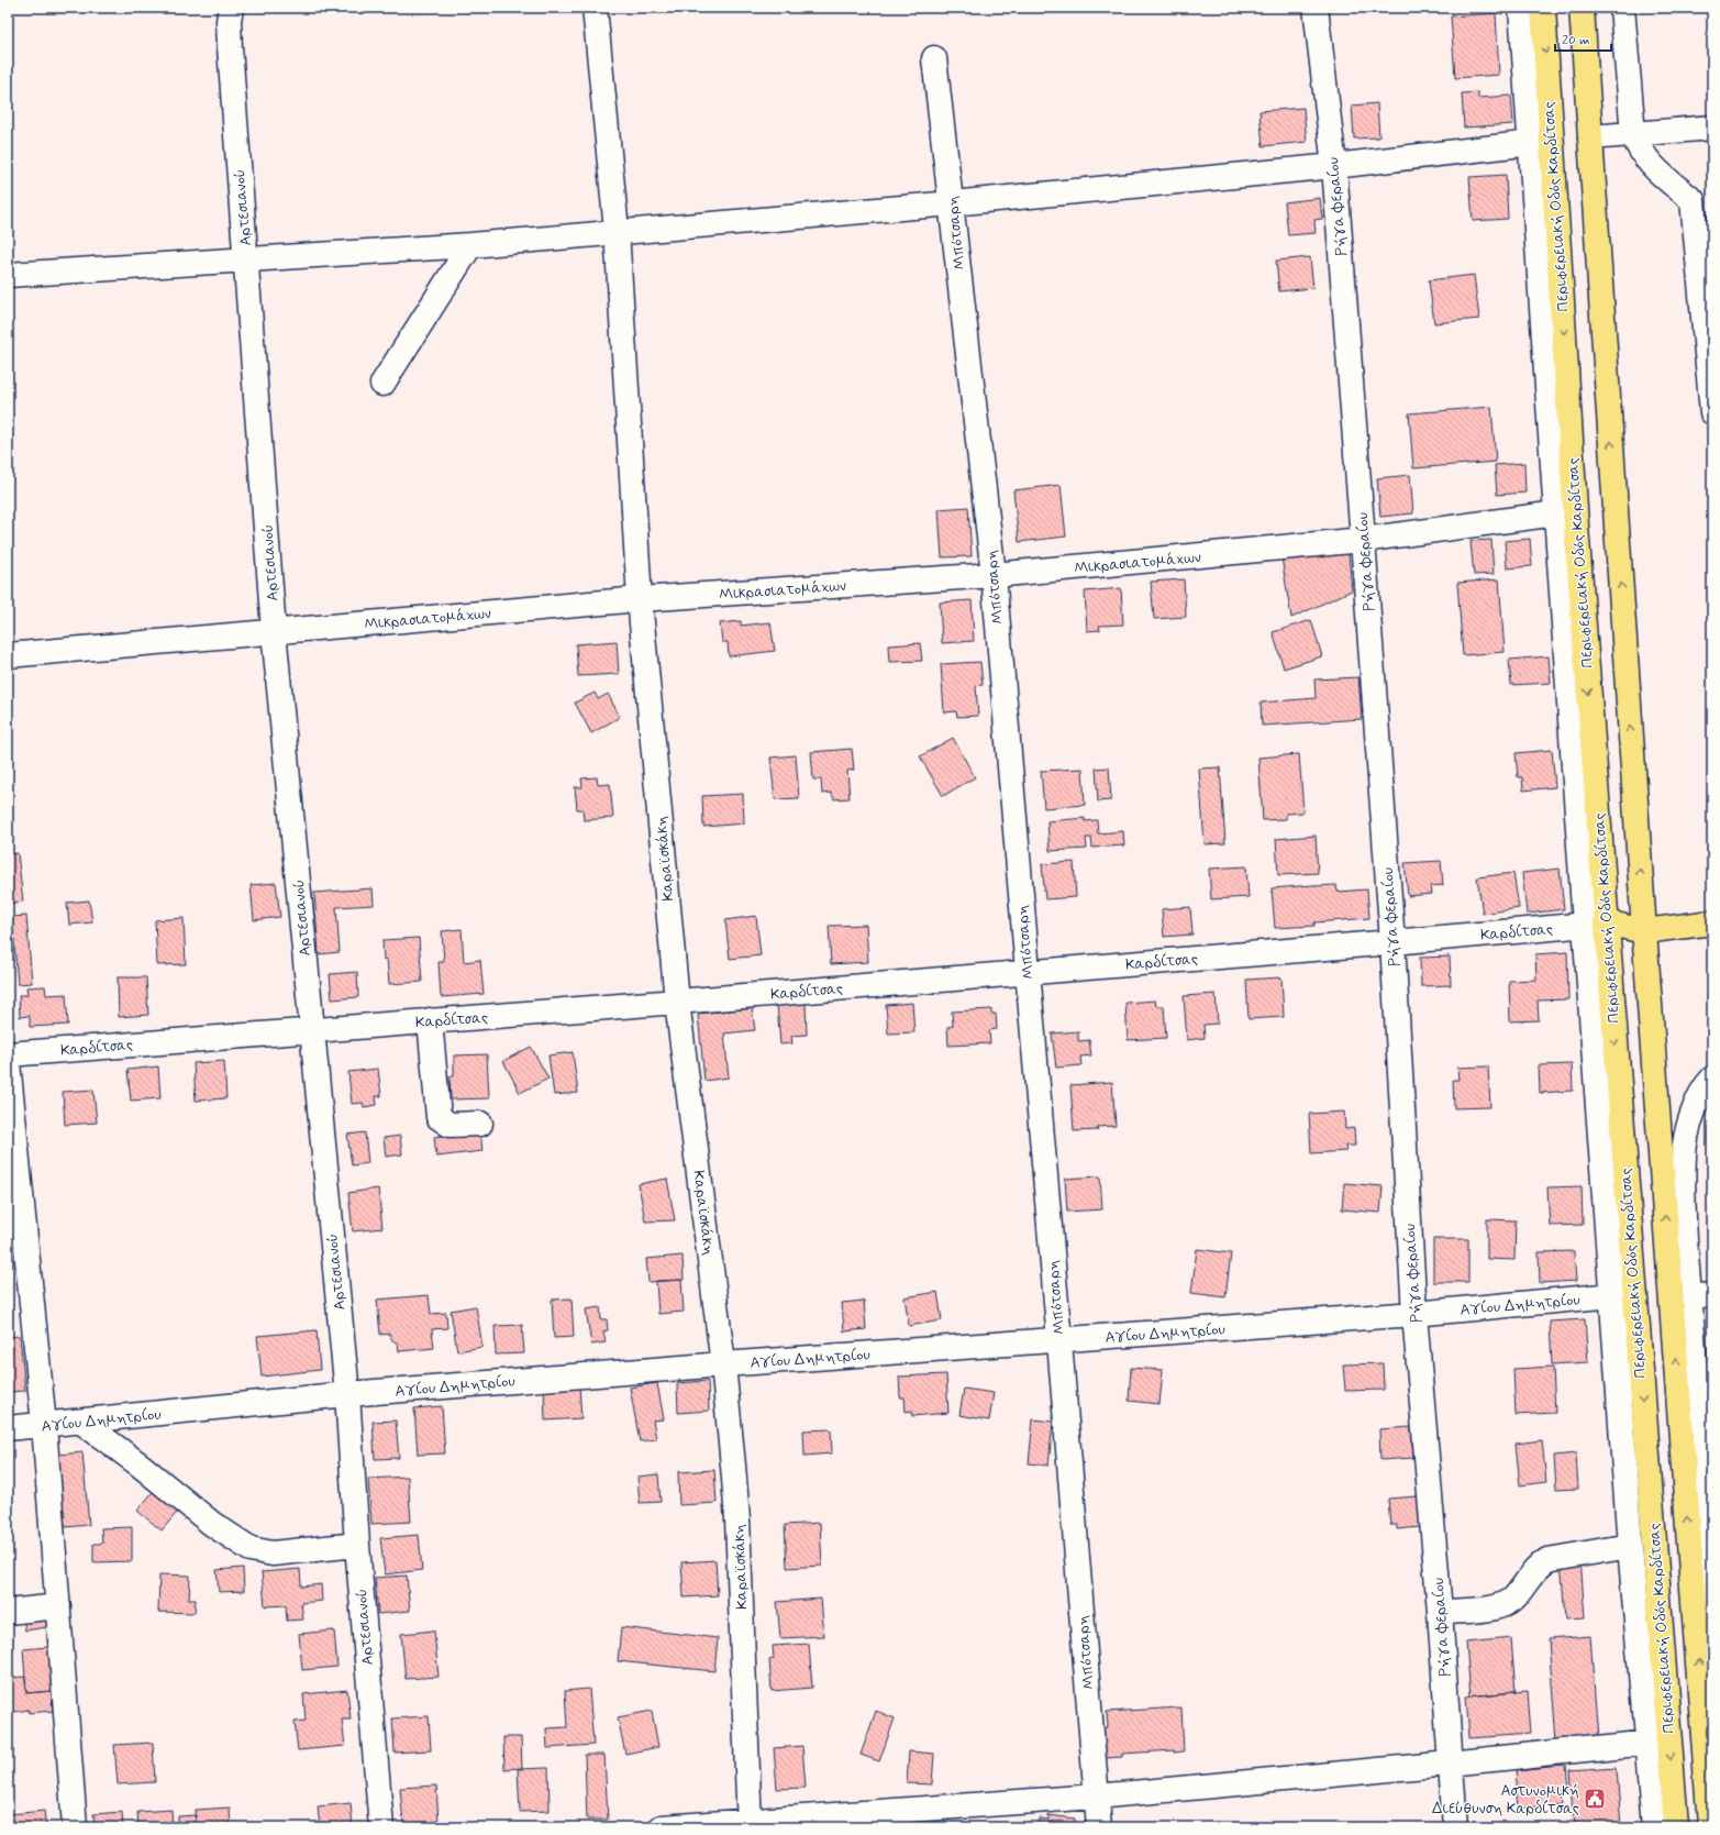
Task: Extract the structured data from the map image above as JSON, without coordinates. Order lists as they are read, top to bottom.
{
  "streets": {
    "main road": ["Περιφερειακή Οδός Καρδίτσας"],
    "street": [
      "Ρήγα Φεραίου",
      "Αρτεσιανού",
      "Μπότσαρη",
      "Μικρασιατομάχων",
      "Καραϊσκάκη",
      "Καρδίτσας",
      "Αγίου Δημητρίου"
    ]
  },
  "crossings": [
    ["Ρήγα Φεραίου", "Μικρασιατομάχων"],
    ["Ρήγα Φεραίου", "Καρδίτσας"],
    ["Ρήγα Φεραίου", "Αγίου Δημητρίου"],
    ["Περιφερειακή Οδός Καρδίτσας", "Καρδίτσας"],
    ["Αρτεσιανού", "Μικρασιατομάχων"],
    ["Αρτεσιανού", "Καρδίτσας"],
    ["Αρτεσιανού", "Αγίου Δημητρίου"],
    ["Μπότσαρη", "Μικρασιατομάχων"],
    ["Μπότσαρη", "Καρδίτσας"],
    ["Μπότσαρη", "Αγίου Δημητρίου"],
    ["Μικρασιατομάχων", "Καραϊσκάκη"],
    ["Καραϊσκάκη", "Καρδίτσας"],
    ["Καραϊσκάκη", "Αγίου Δημητρίου"]
  ],
  "places": {
    "public building": ["Αστυνομική Διεύθυνση Καρδίτσας"]
  },
  "scale_bar": "20 m"
}
